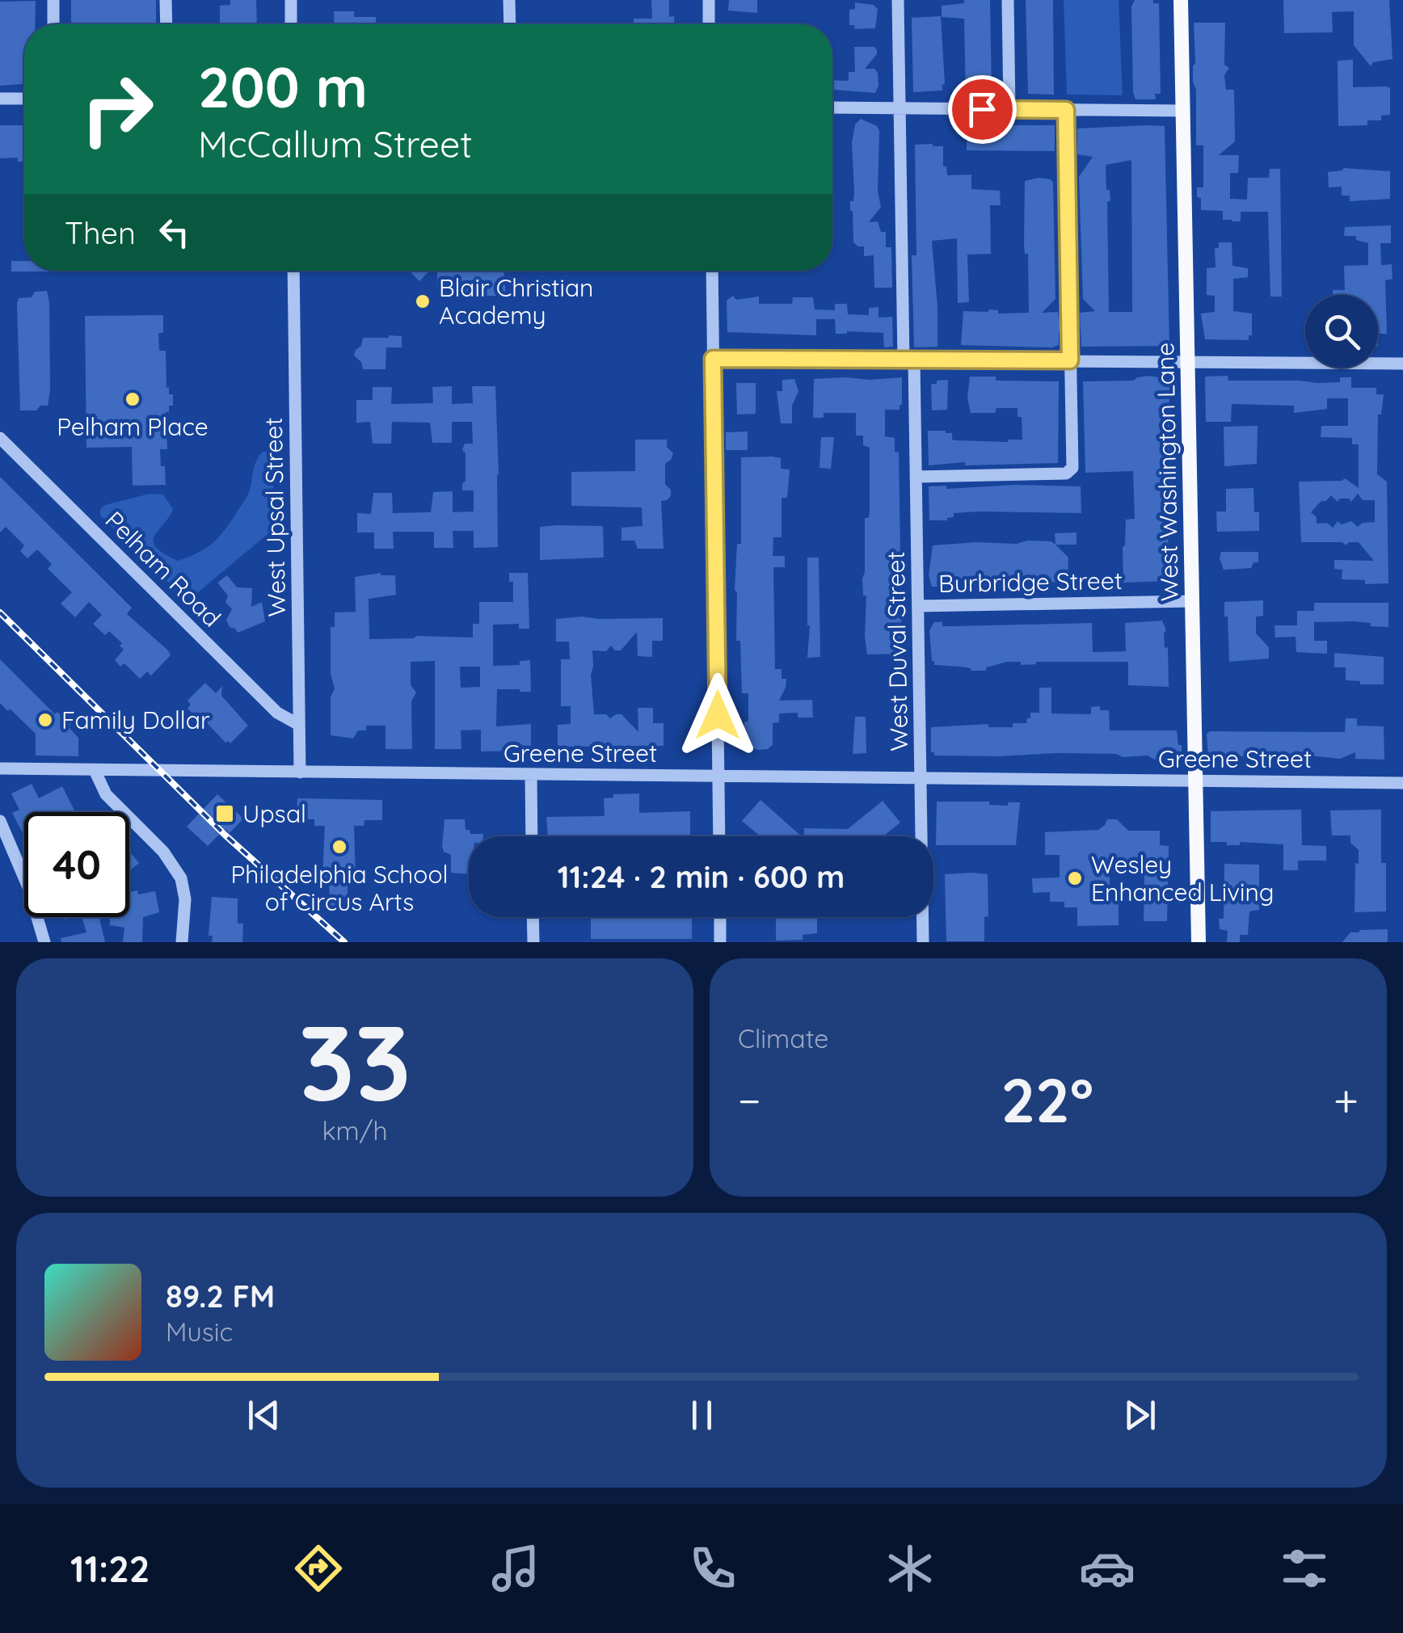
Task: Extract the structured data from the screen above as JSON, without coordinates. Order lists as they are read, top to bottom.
{
  "streets": {
    "main road": ["West Washington Lane"],
    "street": [
      "West Upsal Street",
      "Pelham Road",
      "Burbridge Street",
      "West Duval Street",
      "Greene Street"
    ]
  },
  "crossings": [
    ["West Washington Lane", "Burbridge Street"],
    ["West Washington Lane", "Greene Street"],
    ["West Upsal Street", "Pelham Road"],
    ["West Upsal Street", "Greene Street"],
    ["Burbridge Street", "West Duval Street"],
    ["West Duval Street", "Greene Street"]
  ],
  "places": {
    "other": [
      "Blair Christian Academy",
      "Pelham Place",
      "Family Dollar",
      "Philadelphia School of Circus Arts",
      "Wesley Enhanced Living"
    ],
    "transit": ["Upsal"]
  },
  "page": {
    "turn": ["200 m", "McCallum Street"],
    "then": "Then",
    "limit": "40",
    "trip": "11:24 · 2 min · 600 m",
    "tile": [
      ["33", "km/h"],
      "Climate"
    ],
    "heat": ["−", "22°", "+"],
    "song": ["89.2 FM", "Music"],
    "tabs": "11:22"
  }
}
